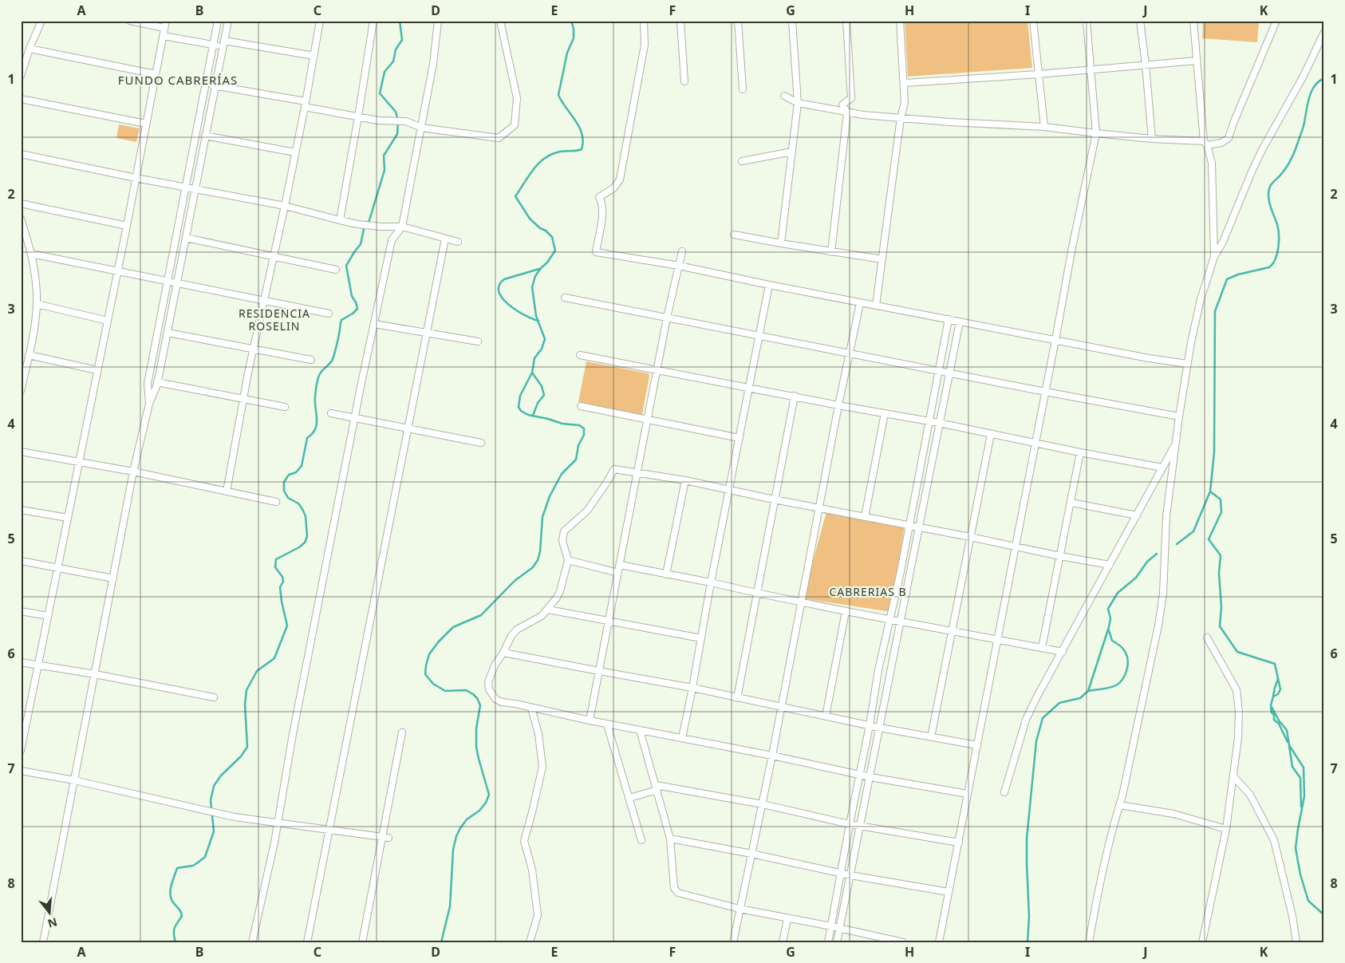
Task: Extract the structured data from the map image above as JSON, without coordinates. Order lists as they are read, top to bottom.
{
  "districts": ["FUNDO CABRERÍAS", "RESIDENCIA ROSELIN", "CABRERIAS B"],
  "north": "bottom",
  "grid": {
    "columns": [
      "A",
      "B",
      "C",
      "D",
      "E",
      "F",
      "G",
      "H",
      "I",
      "J",
      "K"
    ],
    "rows": [
      "1",
      "2",
      "3",
      "4",
      "5",
      "6",
      "7",
      "8"
    ]
  }
}
